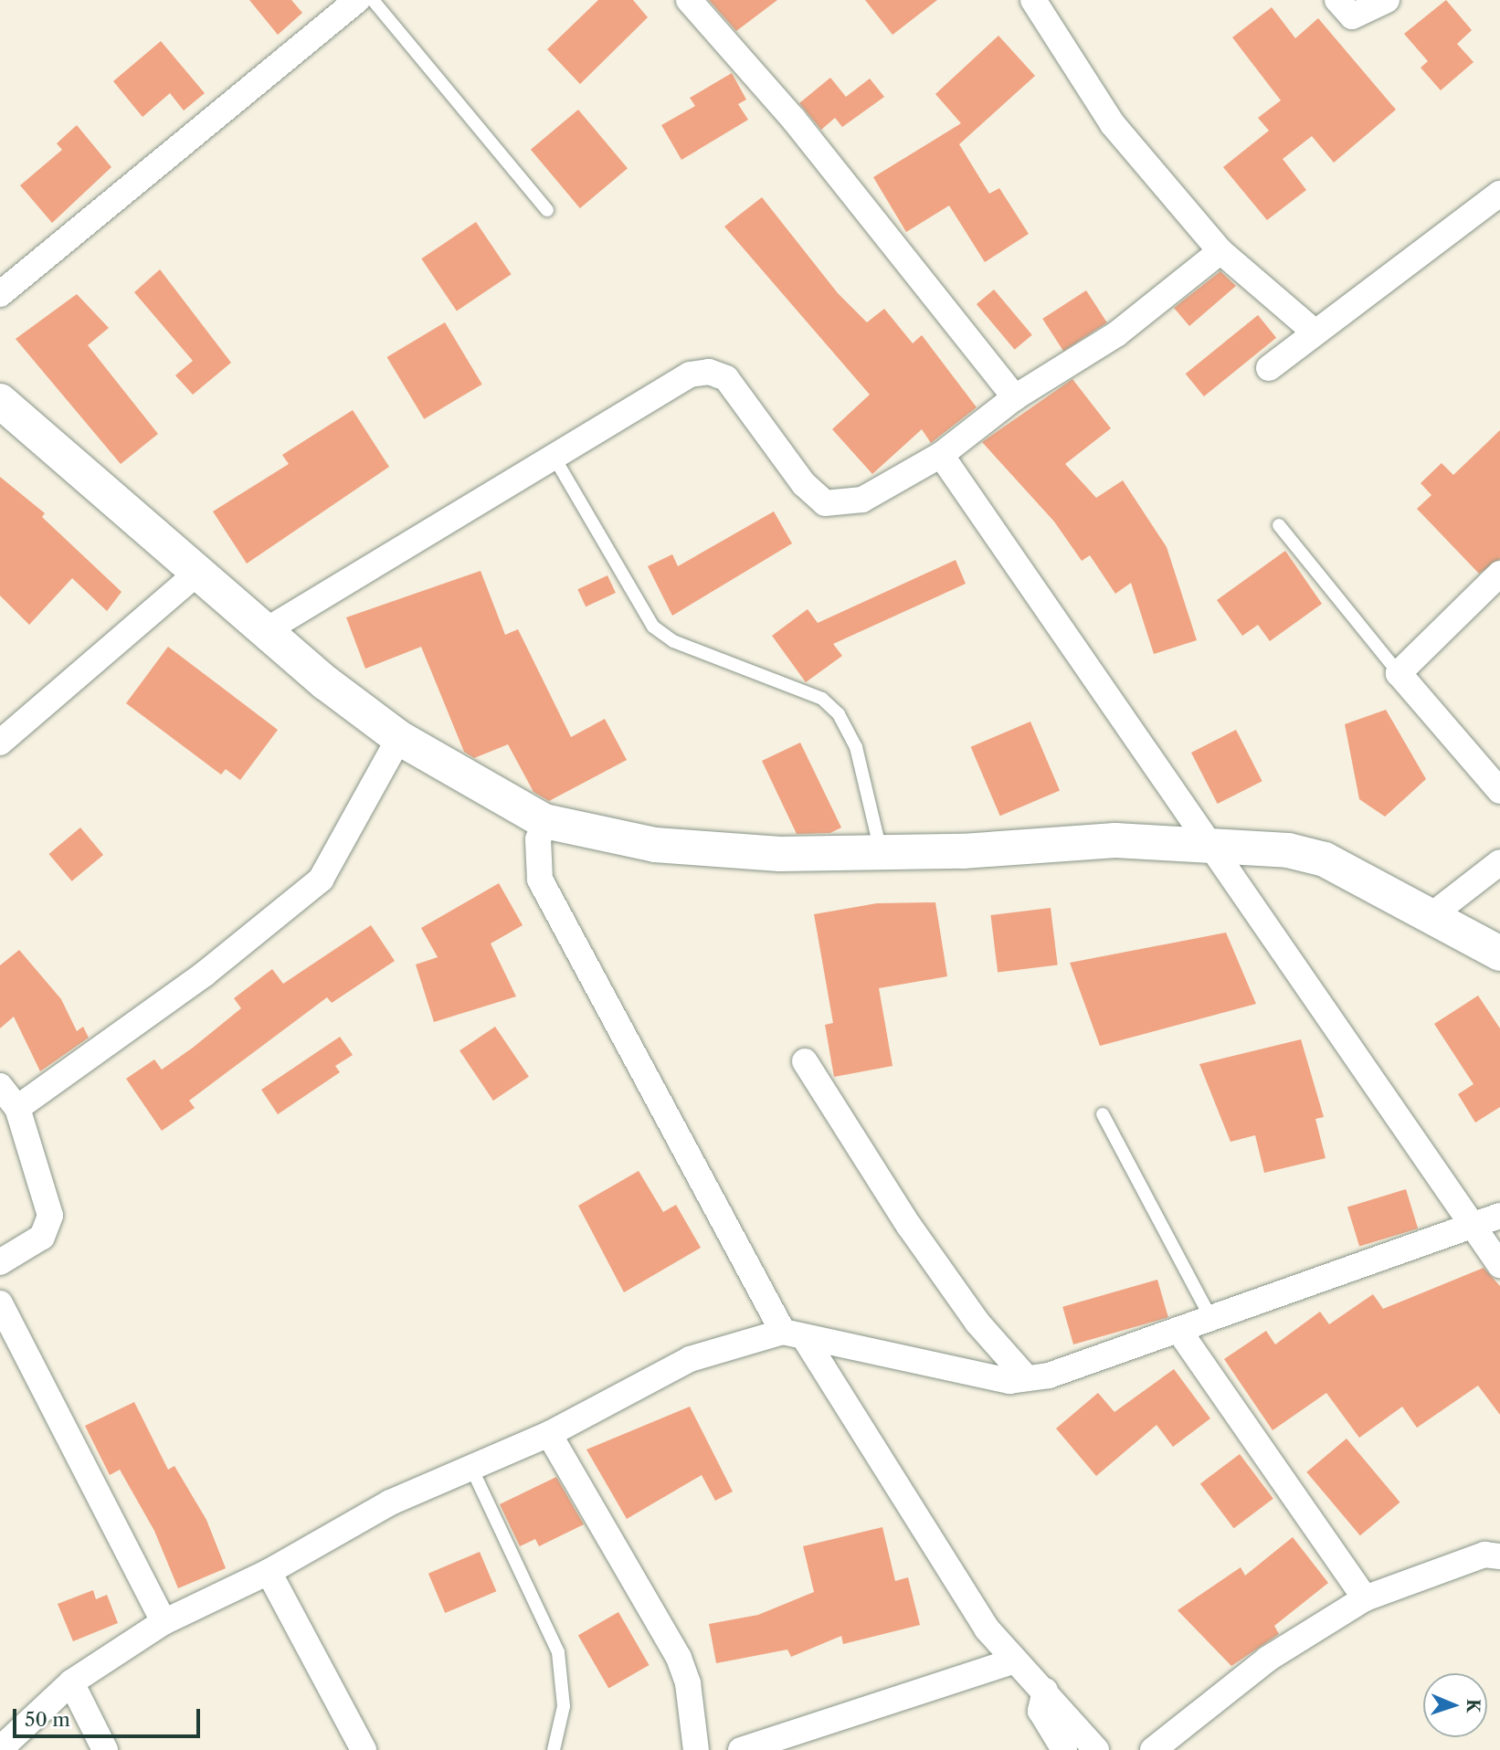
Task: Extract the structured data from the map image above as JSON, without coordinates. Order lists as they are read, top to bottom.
{
  "scale_bar": "50 m",
  "north": "right"
}
